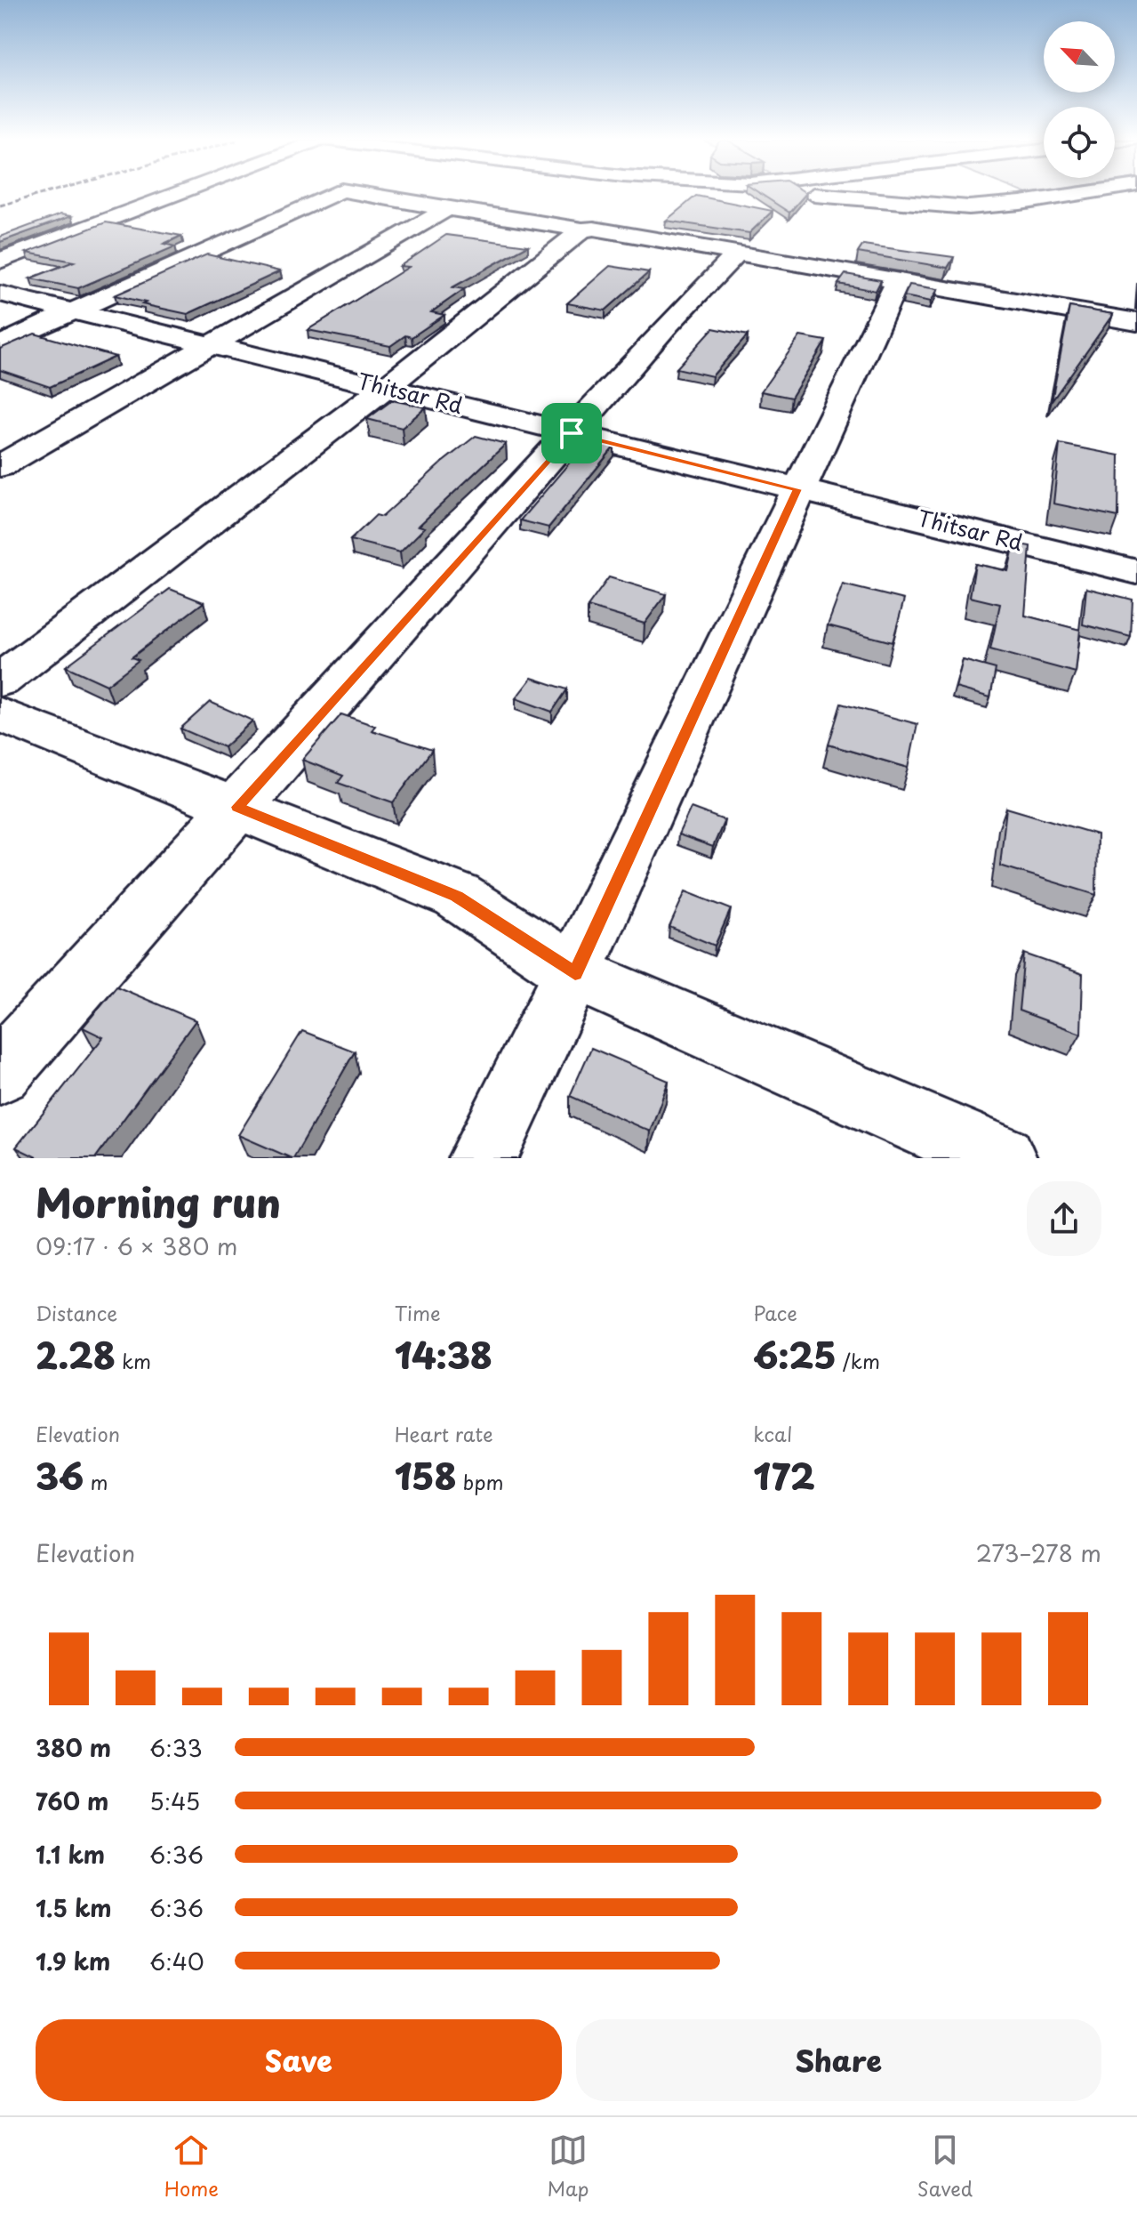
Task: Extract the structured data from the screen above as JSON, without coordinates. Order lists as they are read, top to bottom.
{
  "streets": {
    "street": ["Thitsar Rd"]
  },
  "north": "top left",
  "page": {
    "heading": ["Morning run", "09:17 · 6 × 380 m"],
    "stats": [
      ["Distance", "2.28 km"],
      ["Time", "14:38"],
      ["Pace", "6:25 /km"],
      ["Elevation", "36 m"],
      ["Heart rate", "158 bpm"],
      ["kcal", "172"]
    ],
    "chart": ["Elevation", "273–278 m"],
    "list": [
      {
        "name": "380 m",
        "note": "6:33"
      },
      {
        "name": "760 m",
        "note": "5:45"
      },
      {
        "name": "1.1 km",
        "note": "6:36"
      },
      {
        "name": "1.5 km",
        "note": "6:36"
      },
      {
        "name": "1.9 km",
        "note": "6:40"
      }
    ],
    "buttons": ["Save", "Share"],
    "tabs": ["Home", "Map", "Saved"]
  }
}
